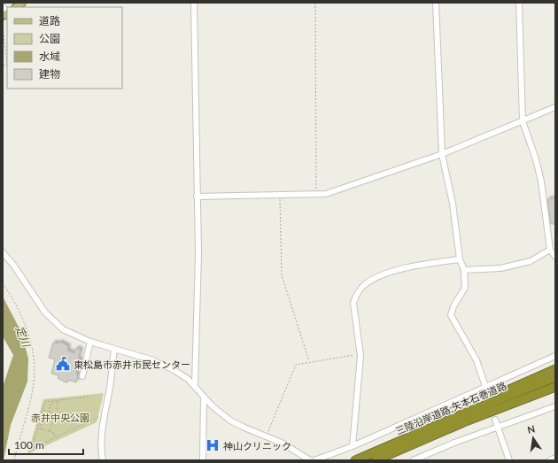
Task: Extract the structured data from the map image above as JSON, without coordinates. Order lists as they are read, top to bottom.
{
  "streets": {
    "highway": ["三陸沿岸道路;矢本石巻道路"]
  },
  "water": ["定川"],
  "parks": ["赤井中央公園"],
  "places": {
    "public building": ["東松島市赤井市民センター"],
    "hospital": ["神山クリニック"]
  },
  "legend": [
    "道路",
    "公園",
    "水域",
    "建物"
  ],
  "scale_bar": "100 m",
  "north": "top"
}
